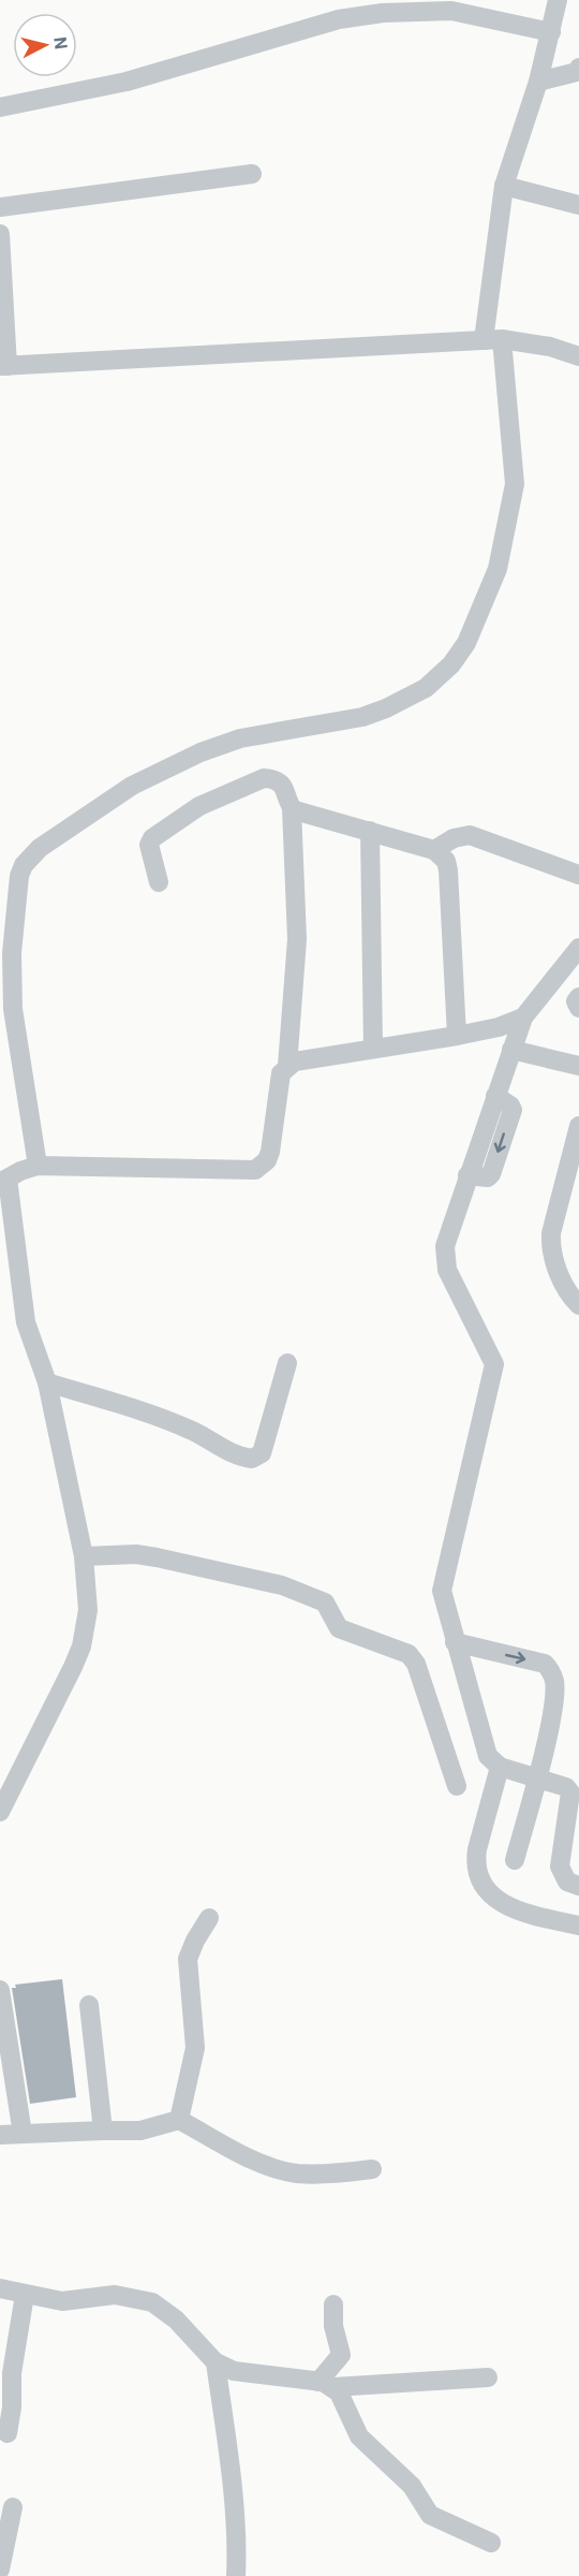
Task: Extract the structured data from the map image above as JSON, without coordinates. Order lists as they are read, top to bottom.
{
  "north": "right"
}
